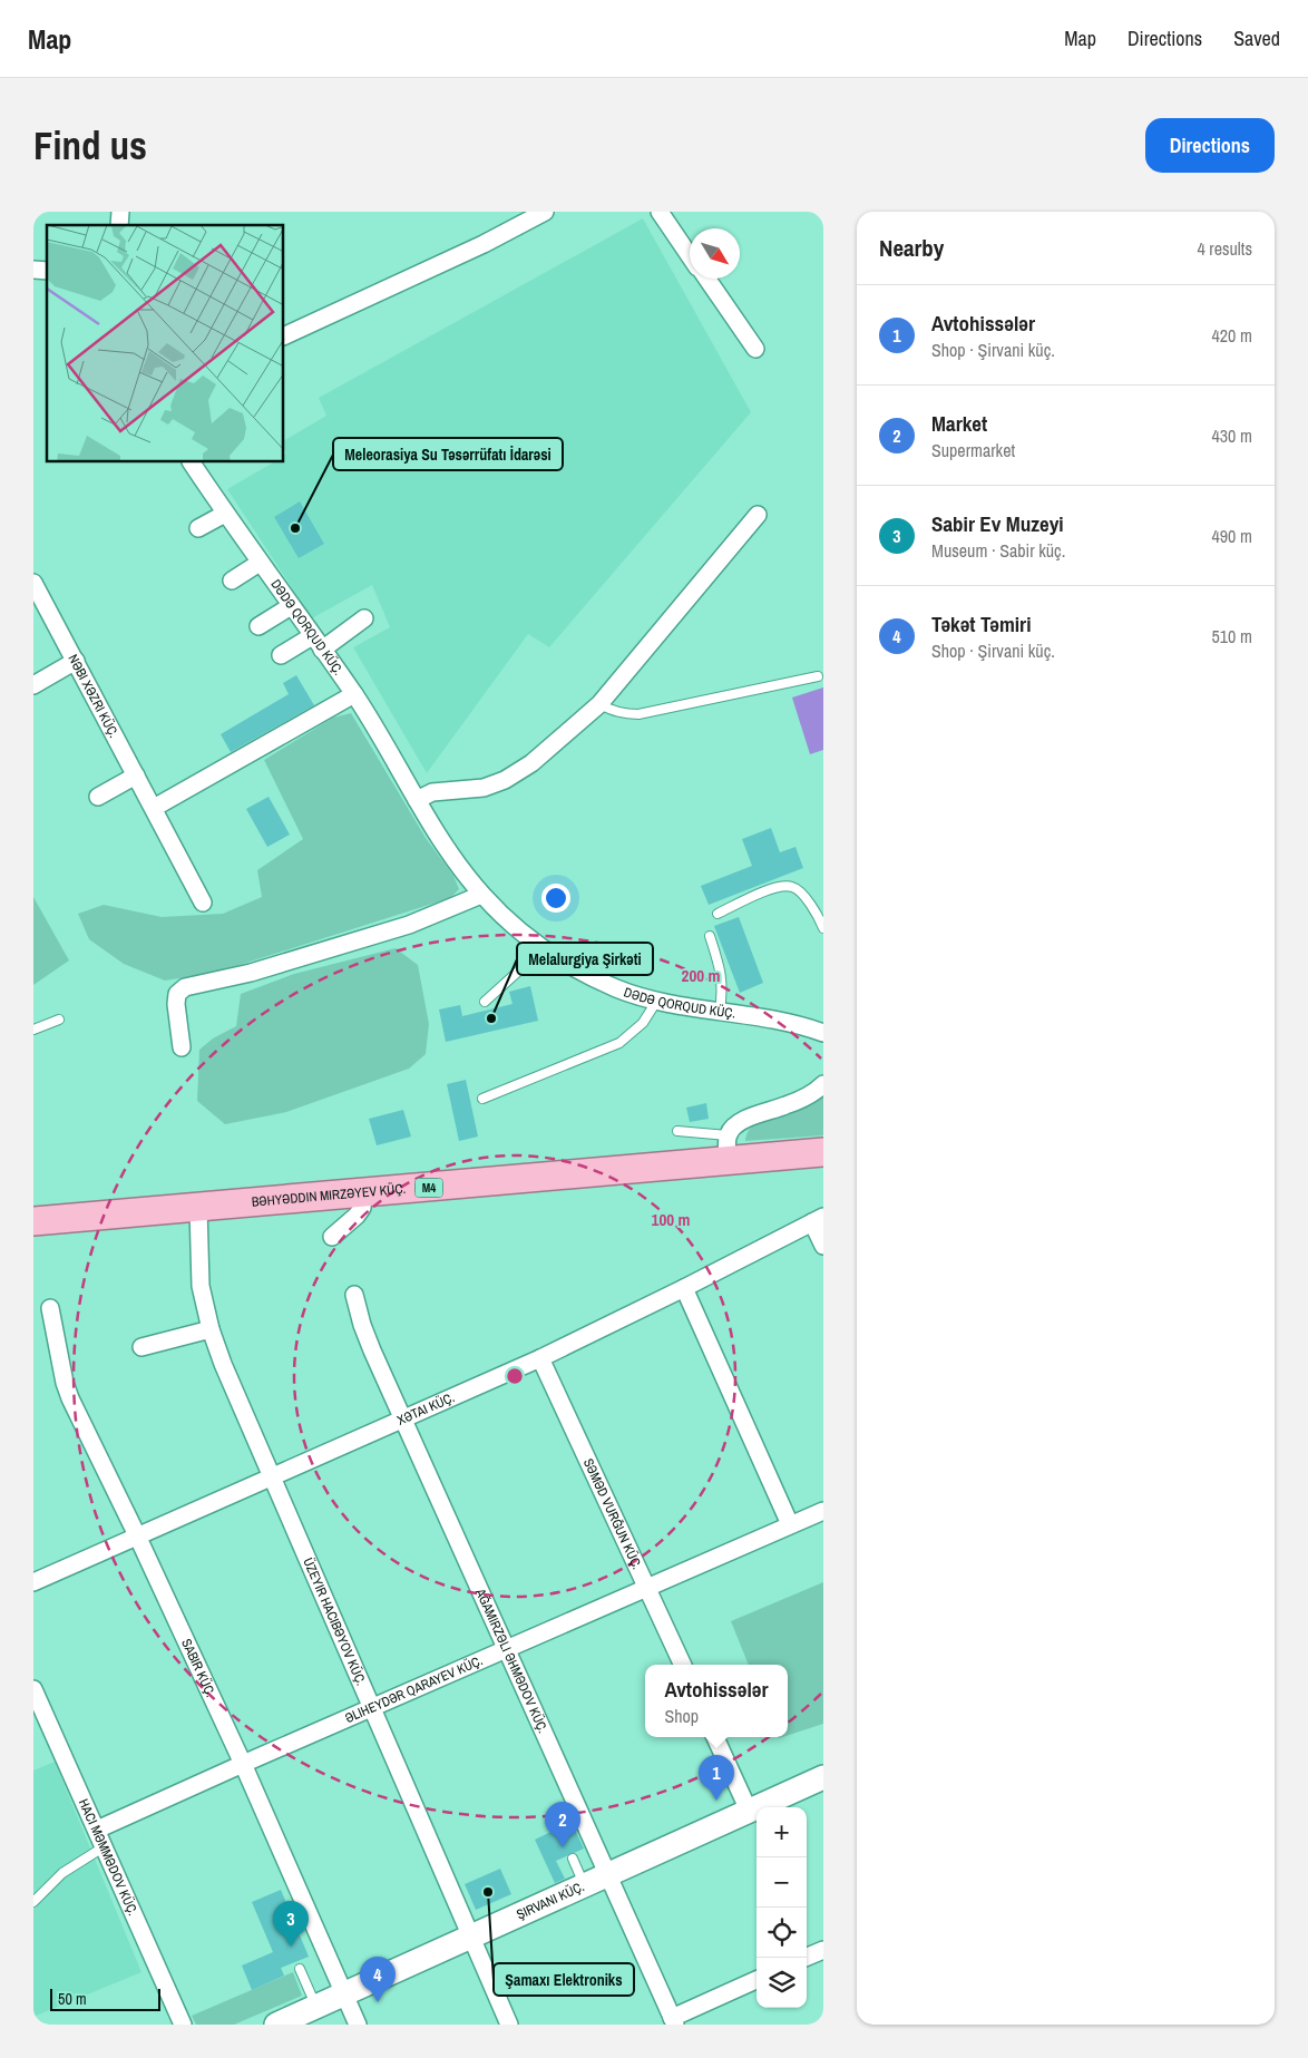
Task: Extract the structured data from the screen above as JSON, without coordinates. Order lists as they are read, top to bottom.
{
  "streets": {
    "highway": ["M4", "BƏHYƏDDIN MIRZƏYEV KÜÇ."],
    "main road": ["ŞIRVANI KÜÇ."],
    "street": [
      "DƏDƏ QORQUD KÜÇ.",
      "NƏBI XƏZRI KÜÇ.",
      "XƏTAI KÜÇ.",
      "SƏMƏD VURĞUN KÜÇ.",
      "AĞAMIRZƏLI ƏHMƏDOV KÜÇ.",
      "SABIR KÜÇ.",
      "ƏLIHEYDƏR QARAYEV KÜÇ."
    ]
  },
  "crossings": [
    ["XƏTAI KÜÇ.", "SƏMƏD VURĞUN KÜÇ."],
    ["XƏTAI KÜÇ.", "AĞAMIRZƏLI ƏHMƏDOV KÜÇ."],
    ["XƏTAI KÜÇ.", "SABIR KÜÇ."],
    ["SƏMƏD VURĞUN KÜÇ.", "ƏLIHEYDƏR QARAYEV KÜÇ."],
    ["AĞAMIRZƏLI ƏHMƏDOV KÜÇ.", "ƏLIHEYDƏR QARAYEV KÜÇ."],
    ["AĞAMIRZƏLI ƏHMƏDOV KÜÇ.", "ŞIRVANI KÜÇ."],
    ["SABIR KÜÇ.", "ƏLIHEYDƏR QARAYEV KÜÇ."],
    ["SABIR KÜÇ.", "ŞIRVANI KÜÇ."]
  ],
  "places": ["Meleorasiya Su Təsərrüfatı İdarəsi", "Melalurgiya Şirkəti", "Şamaxı Elektroniks"],
  "scale_bar": "50 m",
  "north": "bottom right",
  "page": {
    "header": "Map",
    "nav": ["Map", "Directions", "Saved"],
    "buttons": "Directions",
    "title": "Find us",
    "heading": ["Nearby", "4 results"],
    "list": [
      {
        "mark": "1",
        "name": "Avtohissələr",
        "note": "Shop · Şirvani küç.",
        "value": "420 m"
      },
      {
        "mark": "2",
        "name": "Market",
        "note": "Supermarket",
        "value": "430 m"
      },
      {
        "mark": "3",
        "name": "Sabir Ev Muzeyi",
        "note": "Museum · Sabir küç.",
        "value": "490 m"
      },
      {
        "mark": "4",
        "name": "Təkət Təmiri",
        "note": "Shop · Şirvani küç.",
        "value": "510 m"
      }
    ],
    "popup": ["Avtohissələr", "Shop"],
    "pins": [
      "1",
      "2",
      "3",
      "4"
    ],
    "map_buttons": ["+", "−"],
    "scale": "50 m"
  },
  "rings": ["200 m", "100 m"]
}
